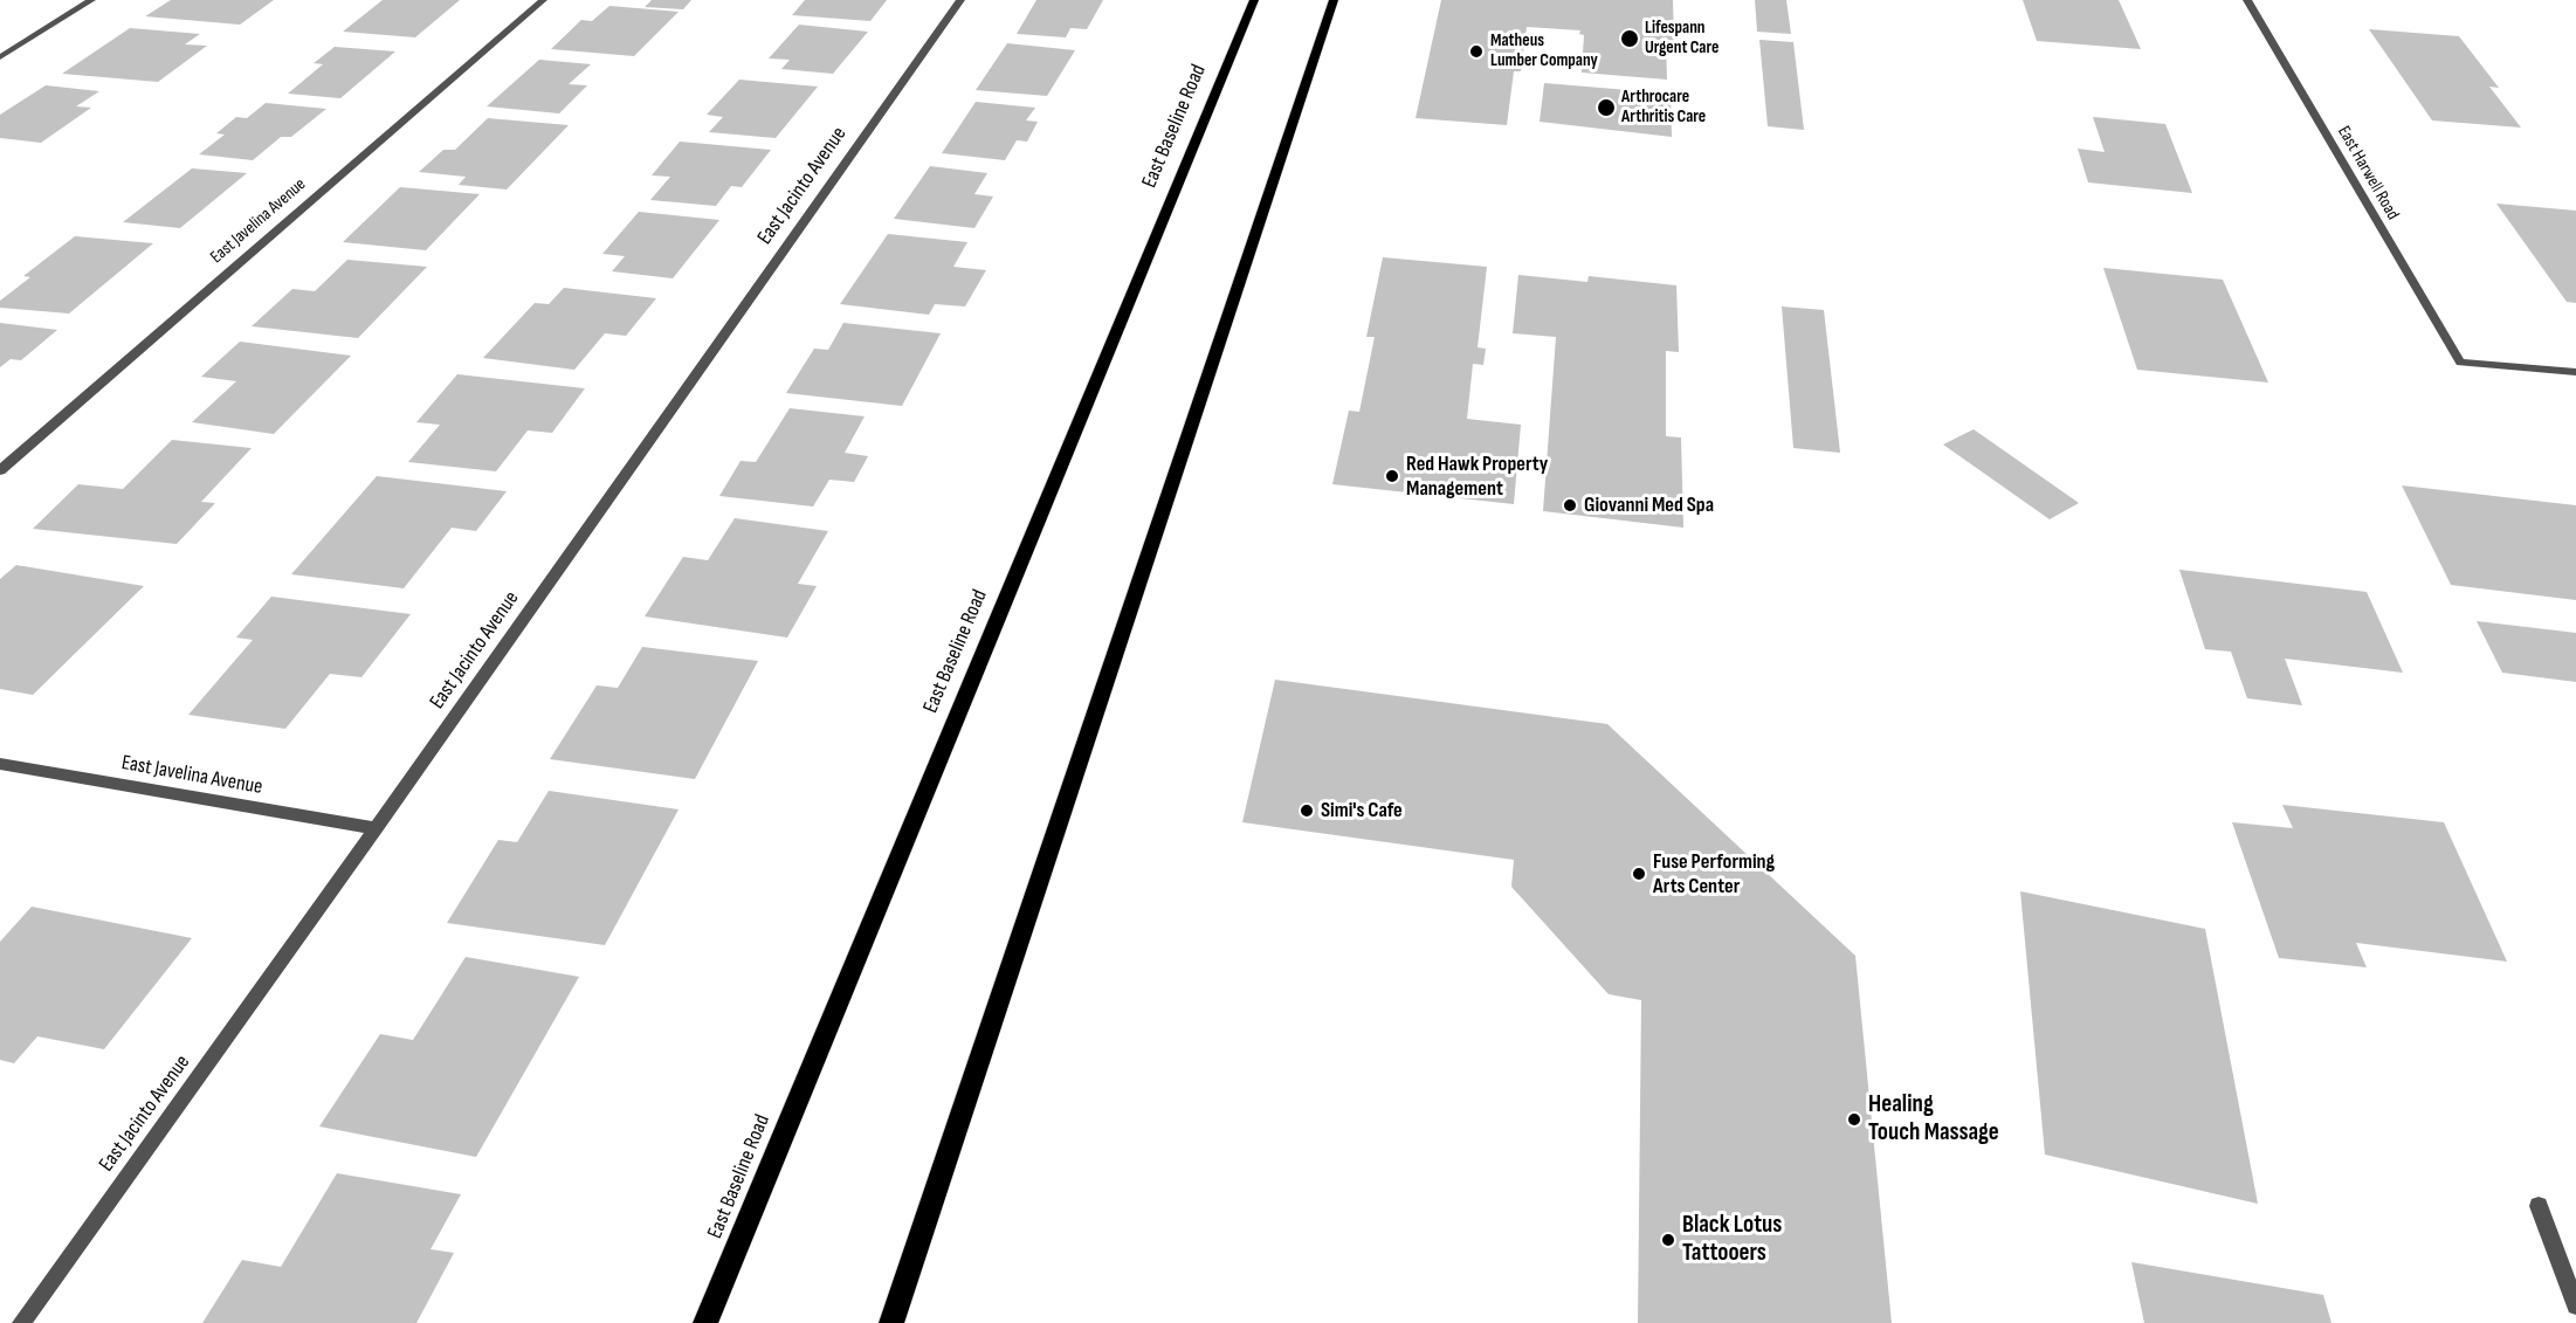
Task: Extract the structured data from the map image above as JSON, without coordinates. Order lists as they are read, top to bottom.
{
  "streets": {
    "main road": ["East Baseline Road"],
    "street": ["East Harwell Road", "East Jacinto Avenue", "East Javelina Avenue"]
  },
  "crossings": [
    ["East Jacinto Avenue", "East Javelina Avenue"]
  ],
  "places": [
    "Lifespann Urgent Care",
    "Matheus Lumber Company",
    "Arthrocare Arthritis Care",
    "Red Hawk Property Management",
    "Giovanni Med Spa",
    "Simi's Cafe",
    "Fuse Performing Arts Center",
    "Healing Touch Massage",
    "Black Lotus Tattooers"
  ]
}
